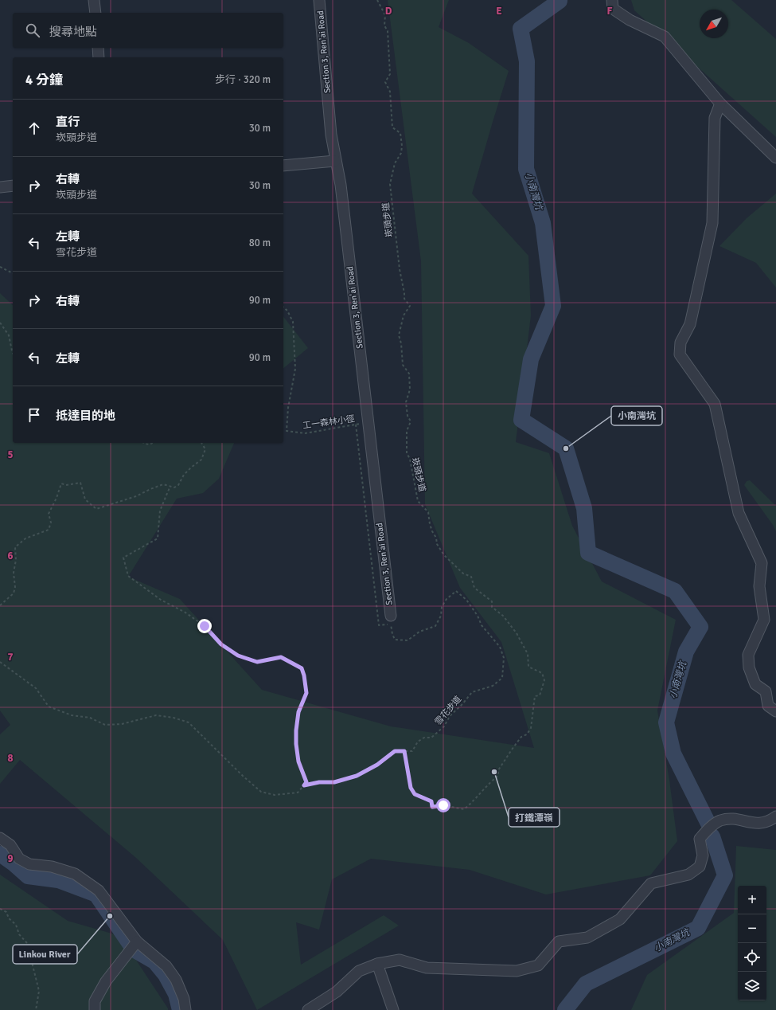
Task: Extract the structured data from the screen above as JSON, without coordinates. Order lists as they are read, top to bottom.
{
  "streets": {
    "street": ["Section 3, Ren'ai Road"],
    "path": ["崁頭步道", "工一森林小徑", "雪花步道"]
  },
  "crossings": [
    ["Section 3, Ren'ai Road", "工一森林小徑"],
    ["Section 3, Ren'ai Road", "雪花步道"],
    ["崁頭步道", "雪花步道"]
  ],
  "water": ["小南灣坑"],
  "places": ["小南灣坑", "打鐵潭嶺", "Linkou River"],
  "north": "bottom left",
  "page": {
    "search": "搜尋地點",
    "heading": ["4 分鐘", "步行 · 320 m"],
    "list": [
      ["直行", "崁頭步道", "30 m"],
      ["右轉", "崁頭步道", "30 m"],
      ["左轉", "雪花步道", "80 m"],
      ["右轉", "90 m"],
      ["左轉", "90 m"],
      "抵達目的地"
    ],
    "map_buttons": ["+", "−"]
  },
  "grid": {
    "columns": ["D", "E", "F"],
    "rows": [
      "5",
      "6",
      "7",
      "8",
      "9"
    ]
  }
}
